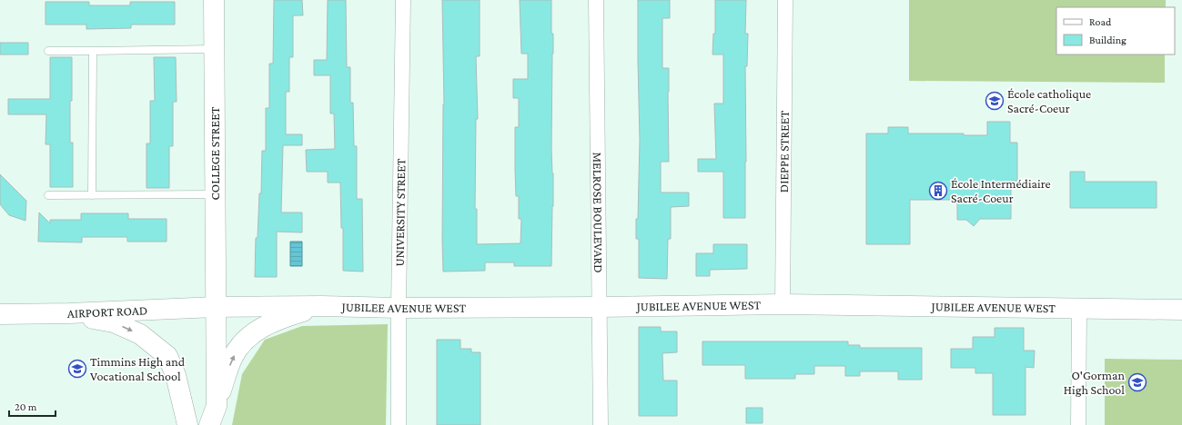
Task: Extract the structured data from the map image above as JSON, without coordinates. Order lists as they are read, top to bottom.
{
  "streets": {
    "main road": ["COLLEGE STREET", "JUBILEE AVENUE WEST", "AIRPORT ROAD"],
    "street": ["DIEPPE STREET", "UNIVERSITY STREET", "MELROSE BOULEVARD"]
  },
  "crossings": [
    ["DIEPPE STREET", "JUBILEE AVENUE WEST"],
    ["COLLEGE STREET", "JUBILEE AVENUE WEST"],
    ["COLLEGE STREET", "AIRPORT ROAD"],
    ["UNIVERSITY STREET", "JUBILEE AVENUE WEST"],
    ["MELROSE BOULEVARD", "JUBILEE AVENUE WEST"],
    ["JUBILEE AVENUE WEST", "AIRPORT ROAD"]
  ],
  "places": {
    "school or university": ["École catholique Sacré-Coeur", "Timmins High and Vocational School", "O'Gorman High School"],
    "building": ["École Intermédiaire Sacré-Coeur"]
  },
  "legend": ["Road", "Building"],
  "scale_bar": "20 m"
}
